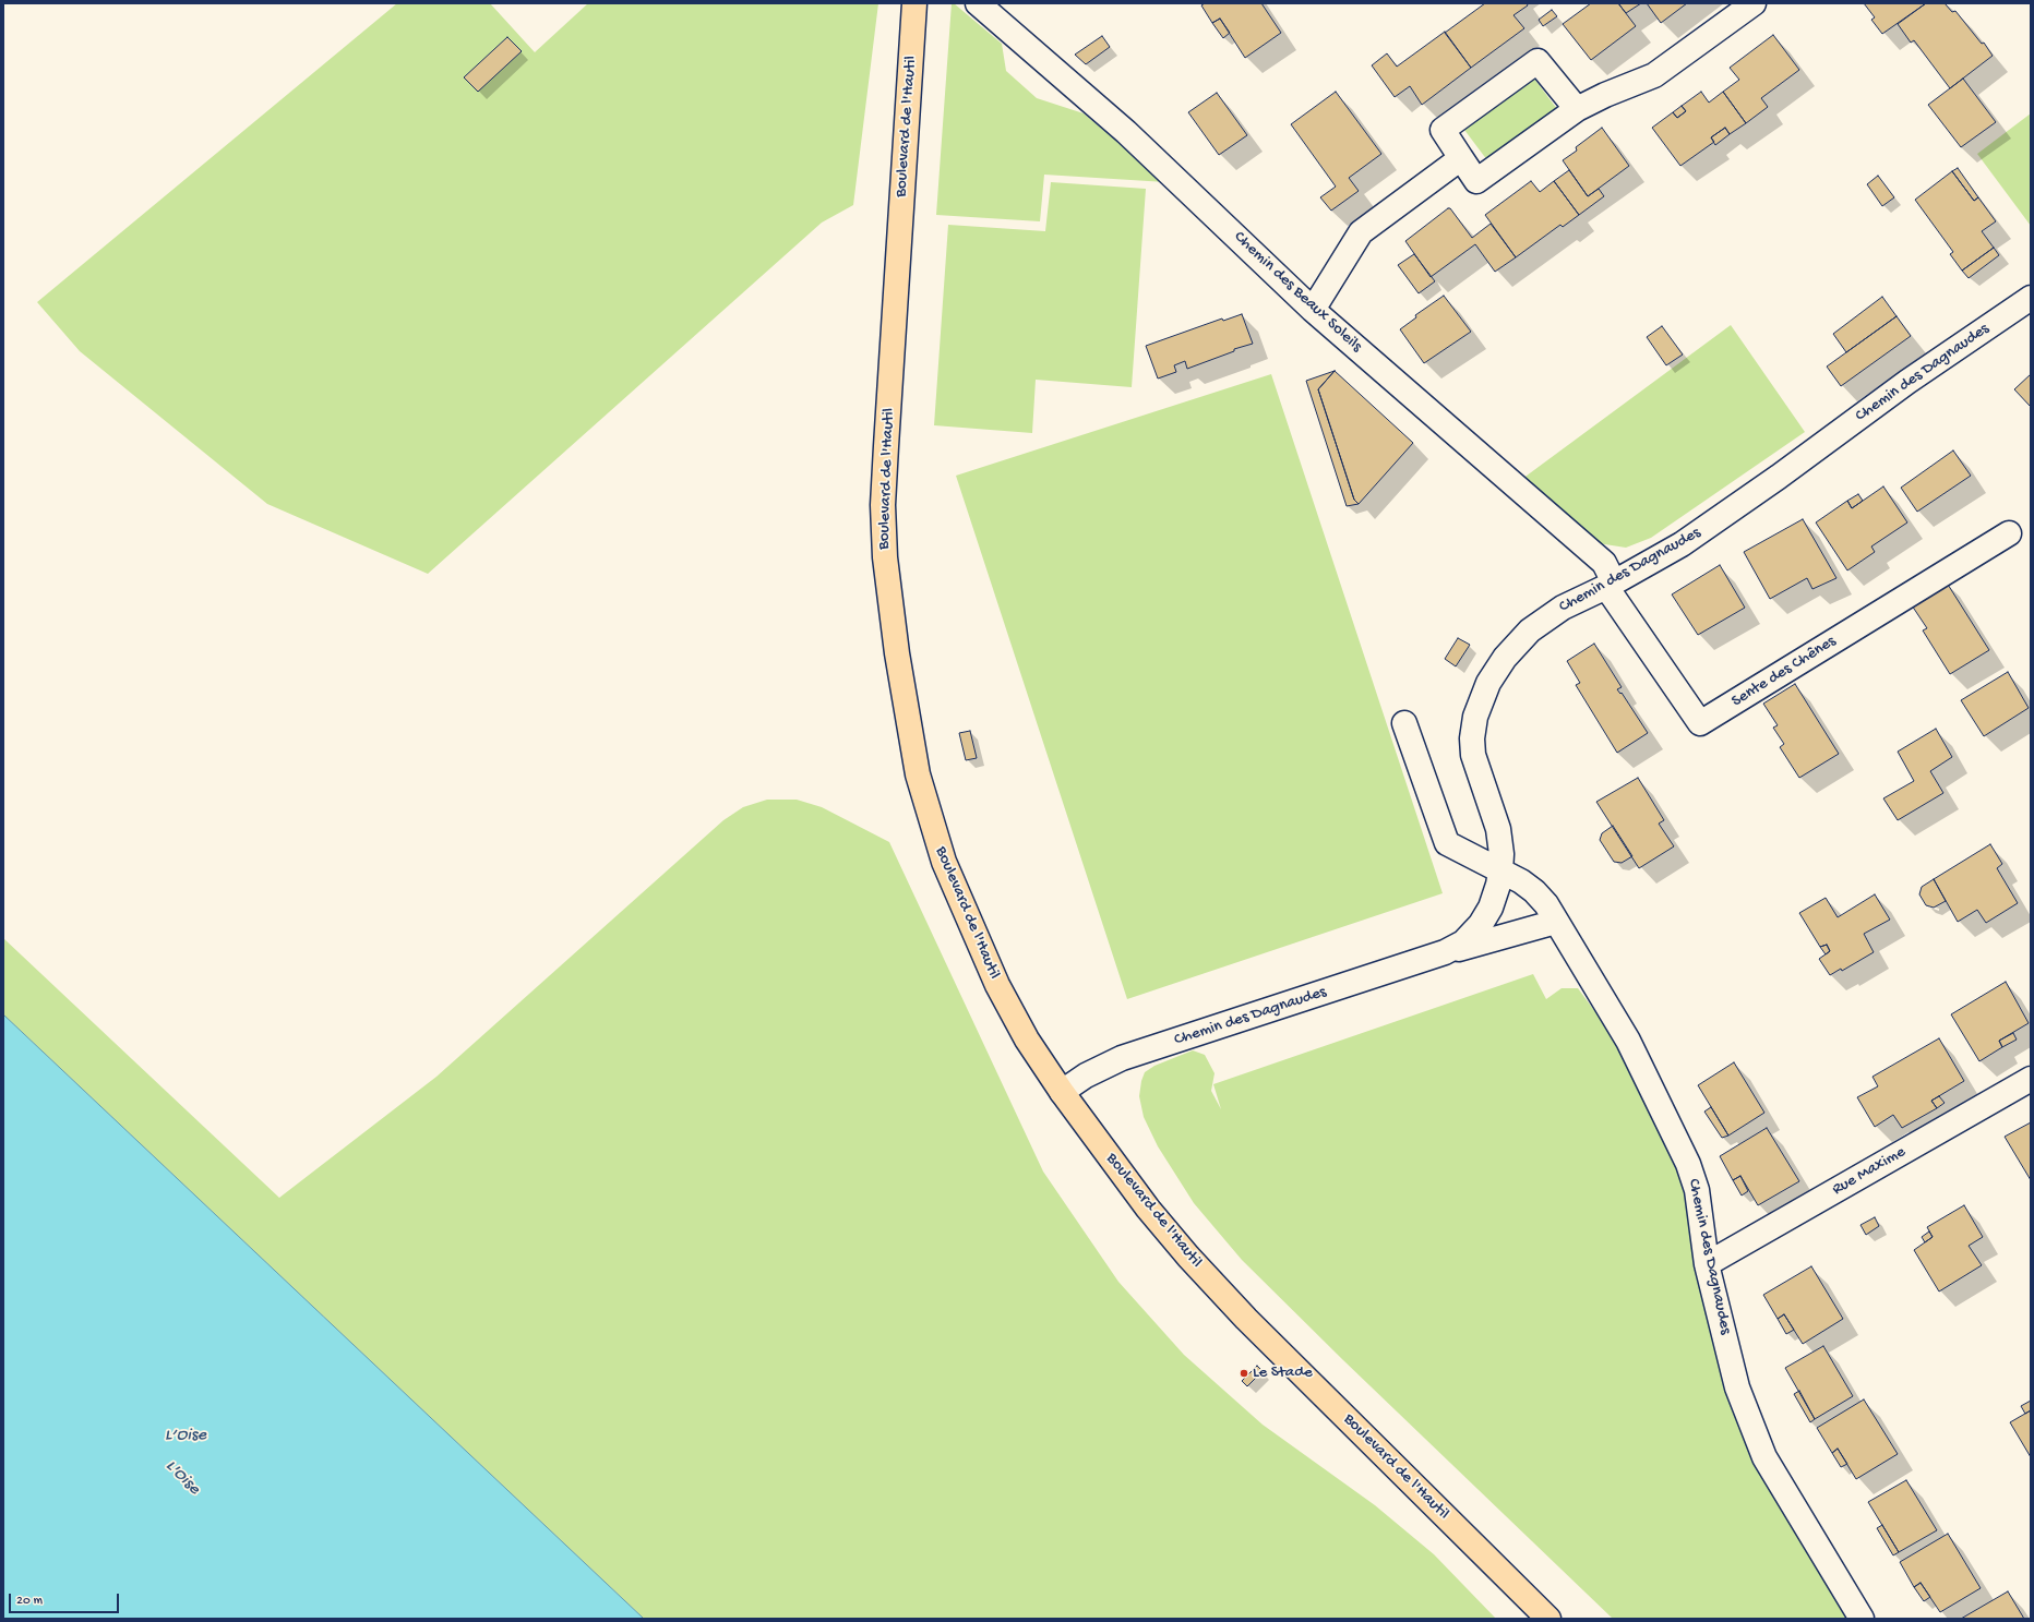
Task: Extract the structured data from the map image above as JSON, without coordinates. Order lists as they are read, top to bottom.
{
  "streets": {
    "main road": ["Boulevard de l'Hautil"],
    "street": [
      "Chemin des Beaux Soleils",
      "Chemin des Dagnaudes",
      "Sente des Chênes",
      "Rue Maxime"
    ]
  },
  "crossings": [
    ["Boulevard de l'Hautil", "Chemin des Dagnaudes"],
    ["Chemin des Beaux Soleils", "Chemin des Dagnaudes"],
    ["Chemin des Beaux Soleils", "Sente des Chênes"],
    ["Chemin des Dagnaudes", "Sente des Chênes"],
    ["Chemin des Dagnaudes", "Rue Maxime"]
  ],
  "water": ["L’Oise", "L'Oise"],
  "places": ["Le Stade"],
  "scale_bar": "20 m"
}
